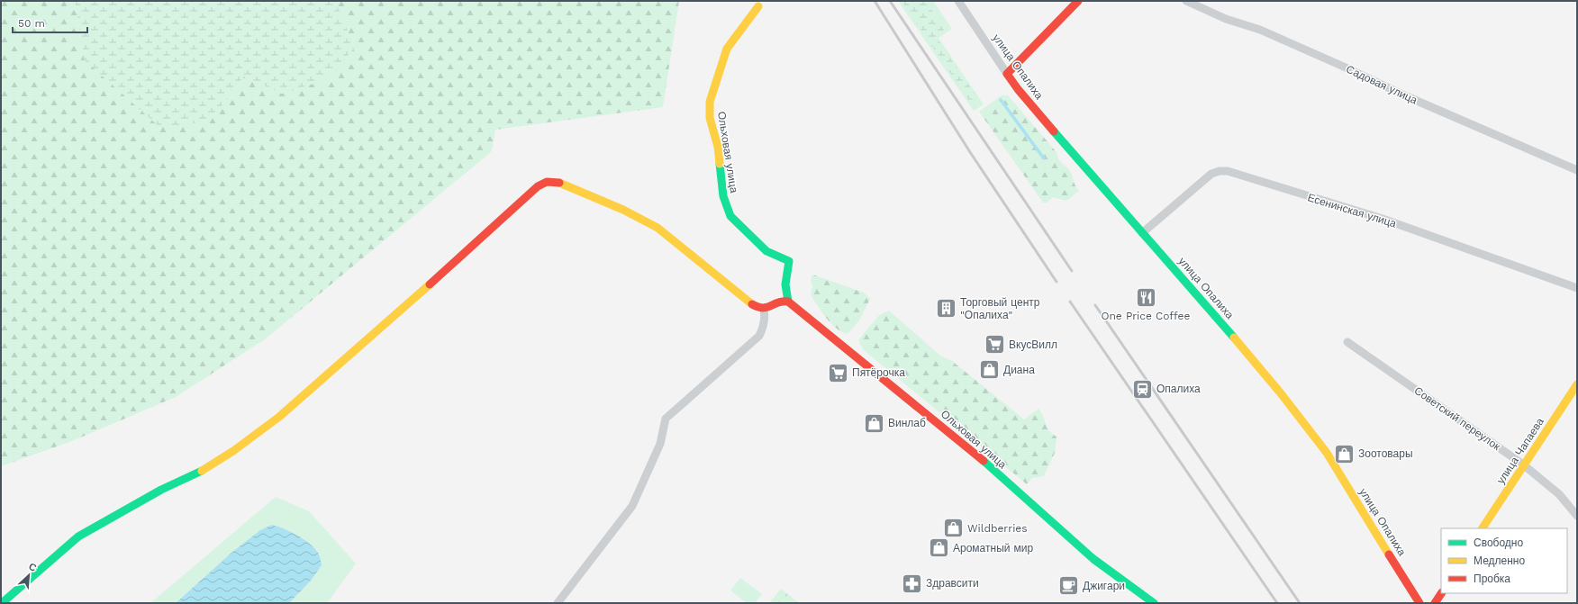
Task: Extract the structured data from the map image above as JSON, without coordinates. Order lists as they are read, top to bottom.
{
  "streets": {
    "street": [
      "улица Опалиха",
      "Садовая улица",
      "Ольховая улица",
      "Есенинская улица",
      "Советский переулок",
      "улица Чапаева"
    ]
  },
  "crossings": [
    ["улица Опалиха", "Есенинская улица"],
    ["Советский переулок", "улица Чапаева"]
  ],
  "places": {
    "restaurant": ["One Price Coffee"],
    "building": ["Торговый центр \"Опалиха\""],
    "supermarket": ["ВкусВилл", "Пятёрочка"],
    "shop": [
      "Диана",
      "Винлаб",
      "Зоотовары",
      "Wildberries",
      "Ароматный мир"
    ],
    "station": ["Опалиха"],
    "pharmacy": ["Здравсити"],
    "cafe": ["Джигари"]
  },
  "legend": ["Свободно", "Медленно", "Пробка"],
  "scale_bar": "50 m",
  "north": "top right"
}
